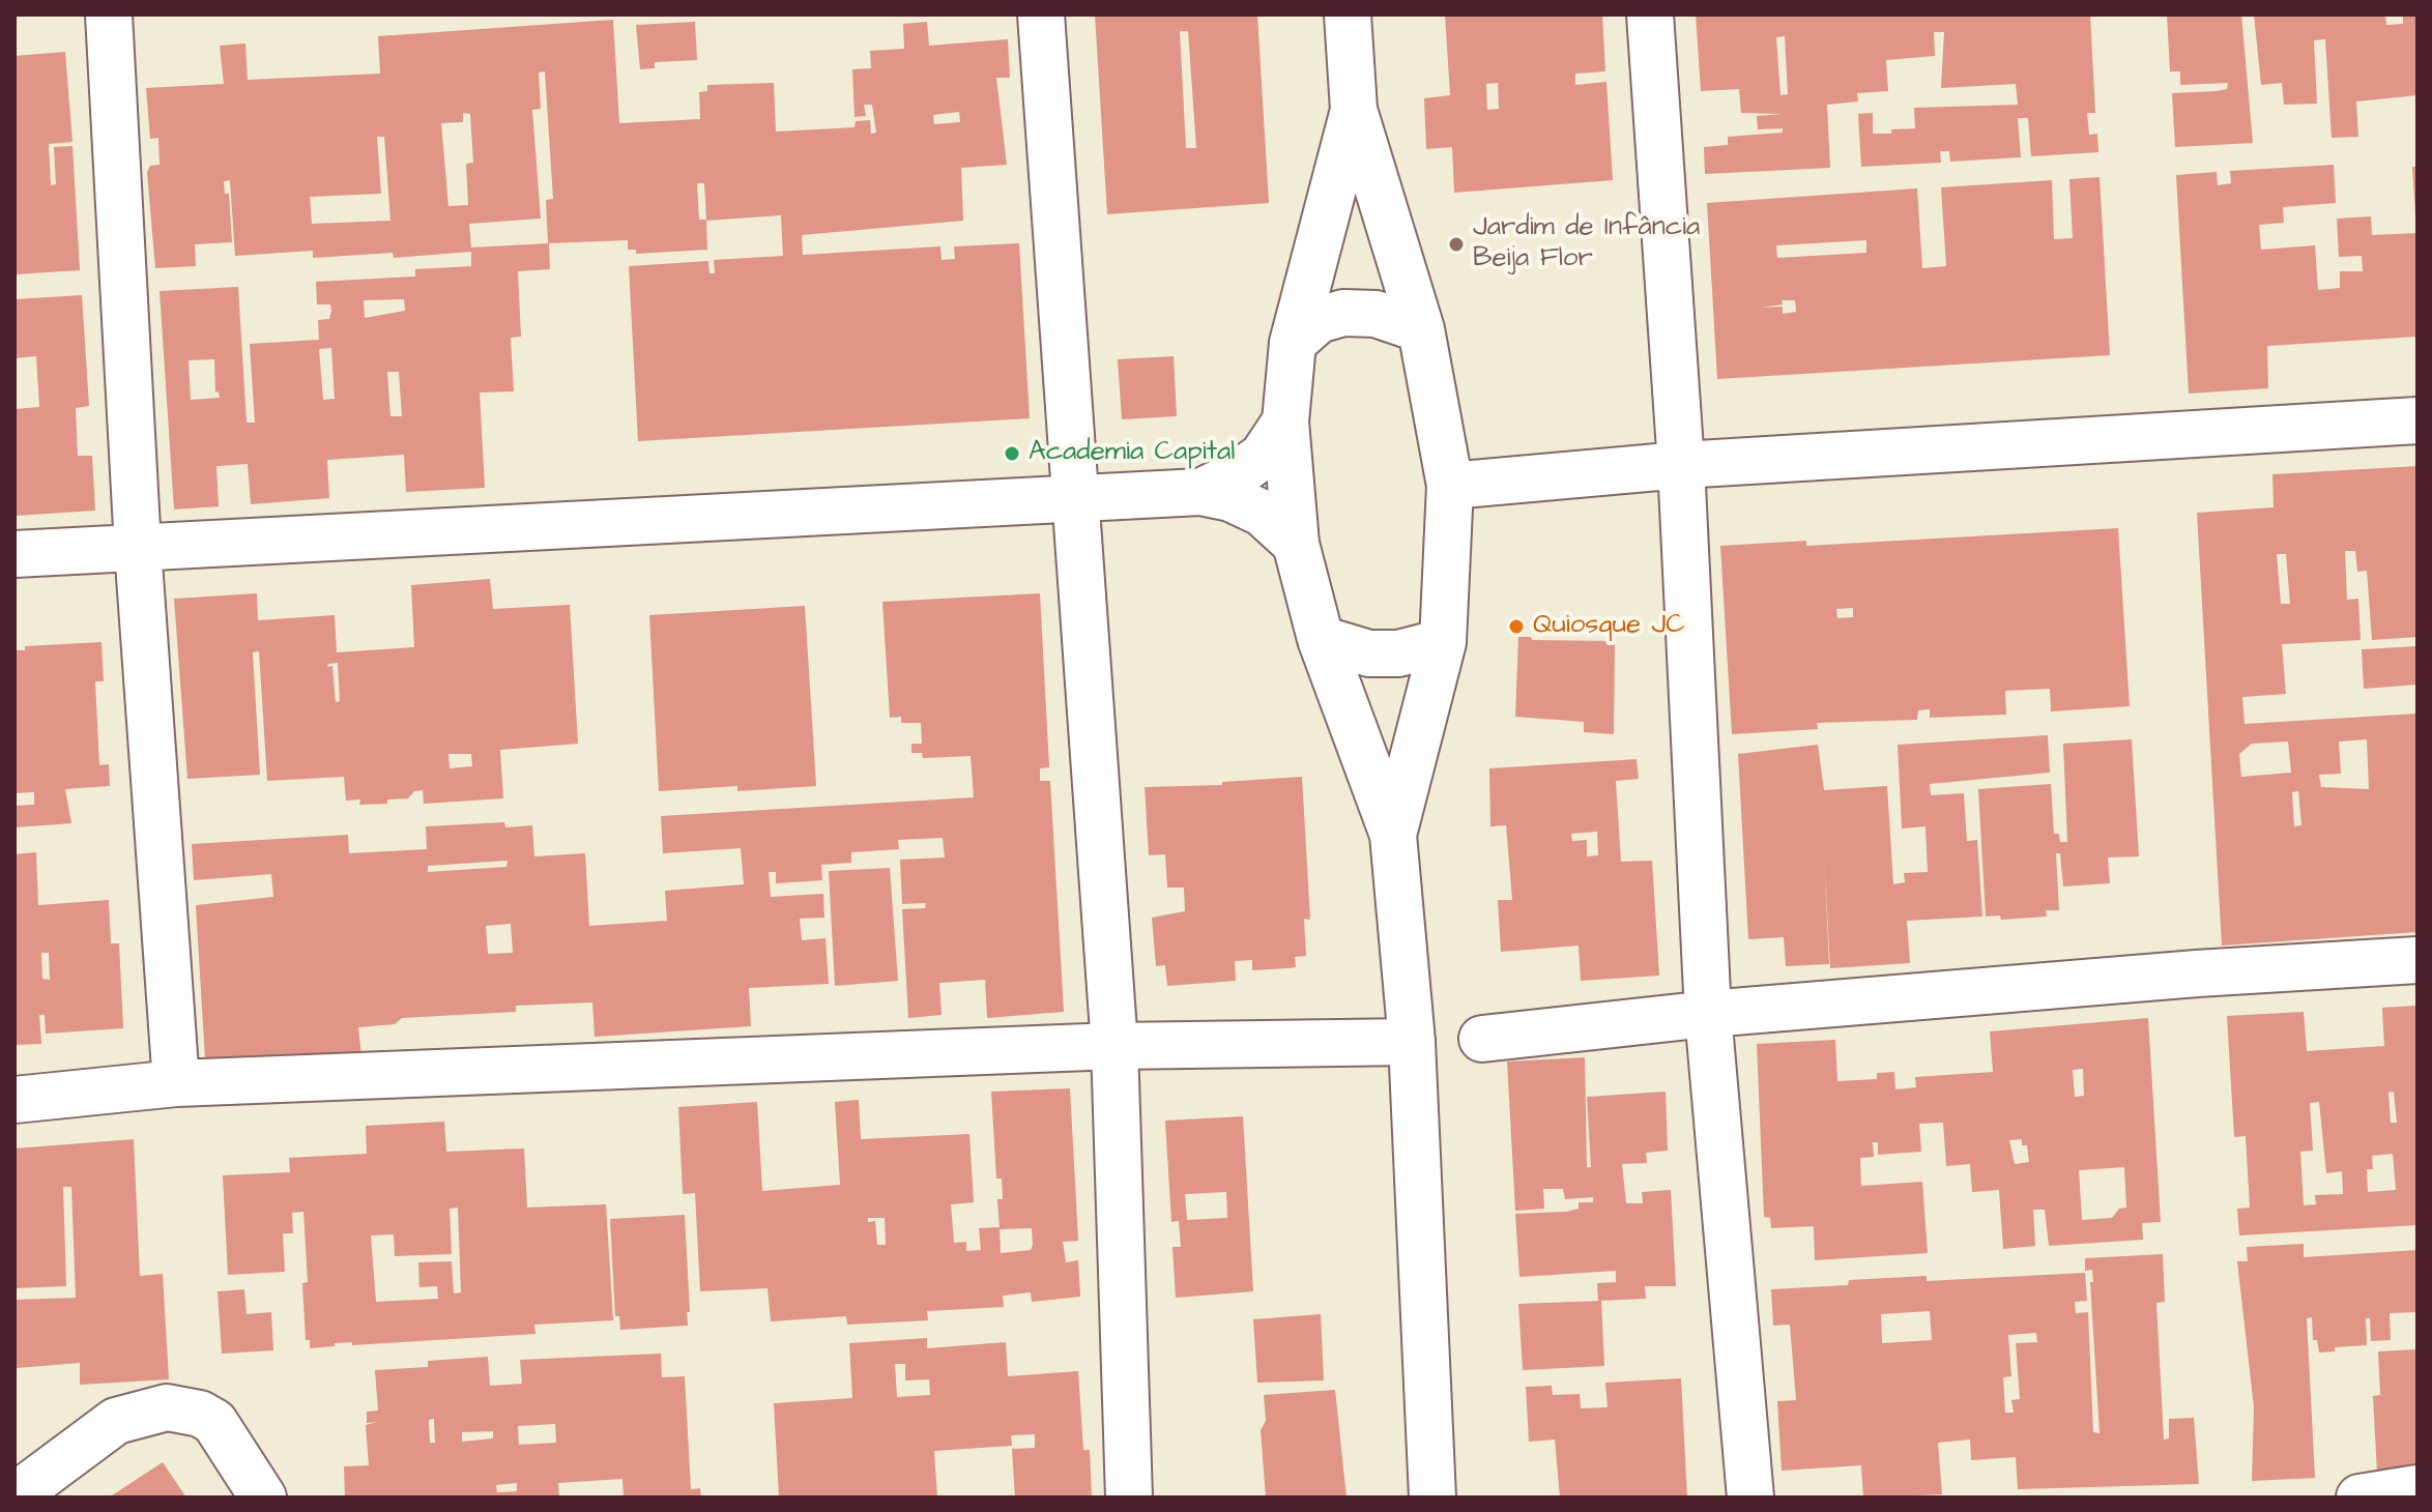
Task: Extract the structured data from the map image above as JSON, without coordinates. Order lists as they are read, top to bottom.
{
  "places": ["Jardim de Infância Beija Flor", "Academia Capital", "Quiosque JC"]
}
